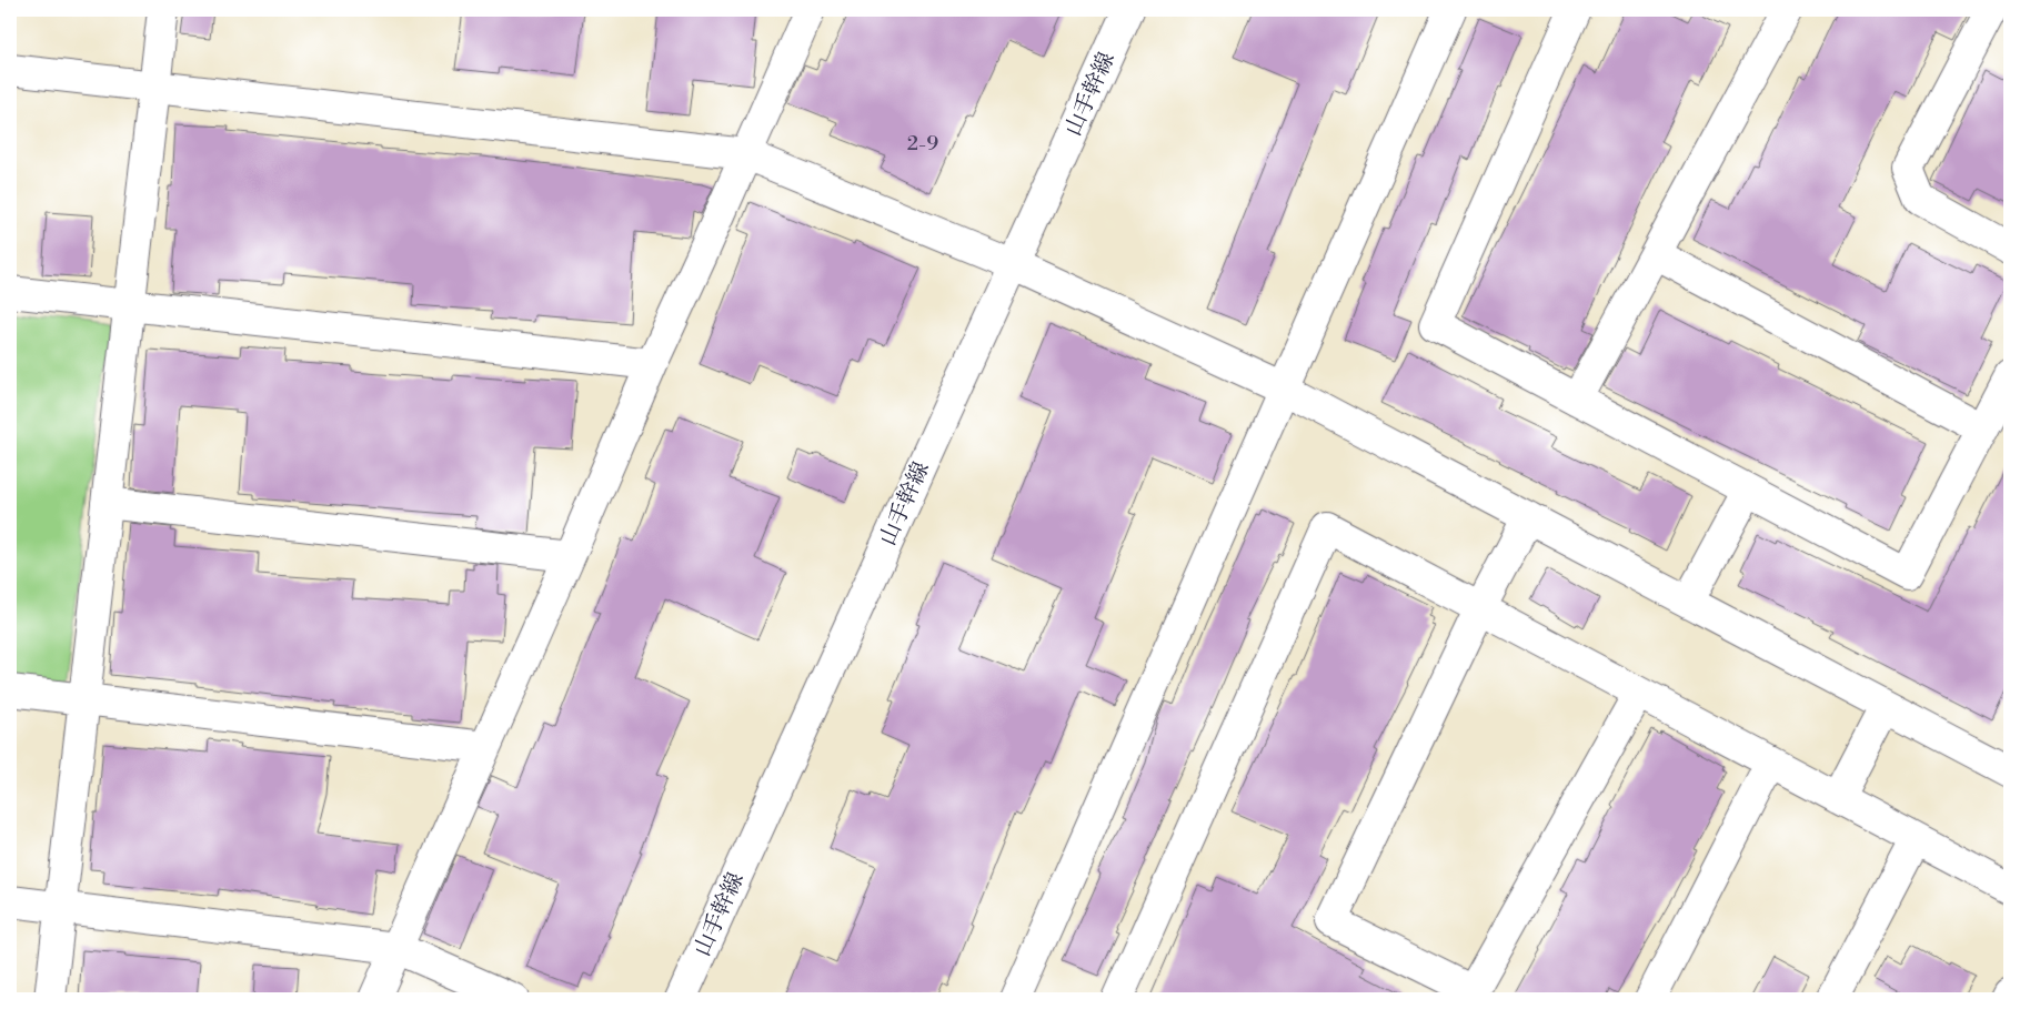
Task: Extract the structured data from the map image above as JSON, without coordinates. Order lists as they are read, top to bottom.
{
  "streets": {
    "street": ["山手幹線"]
  },
  "house_numbers": ["2-9"]
}
